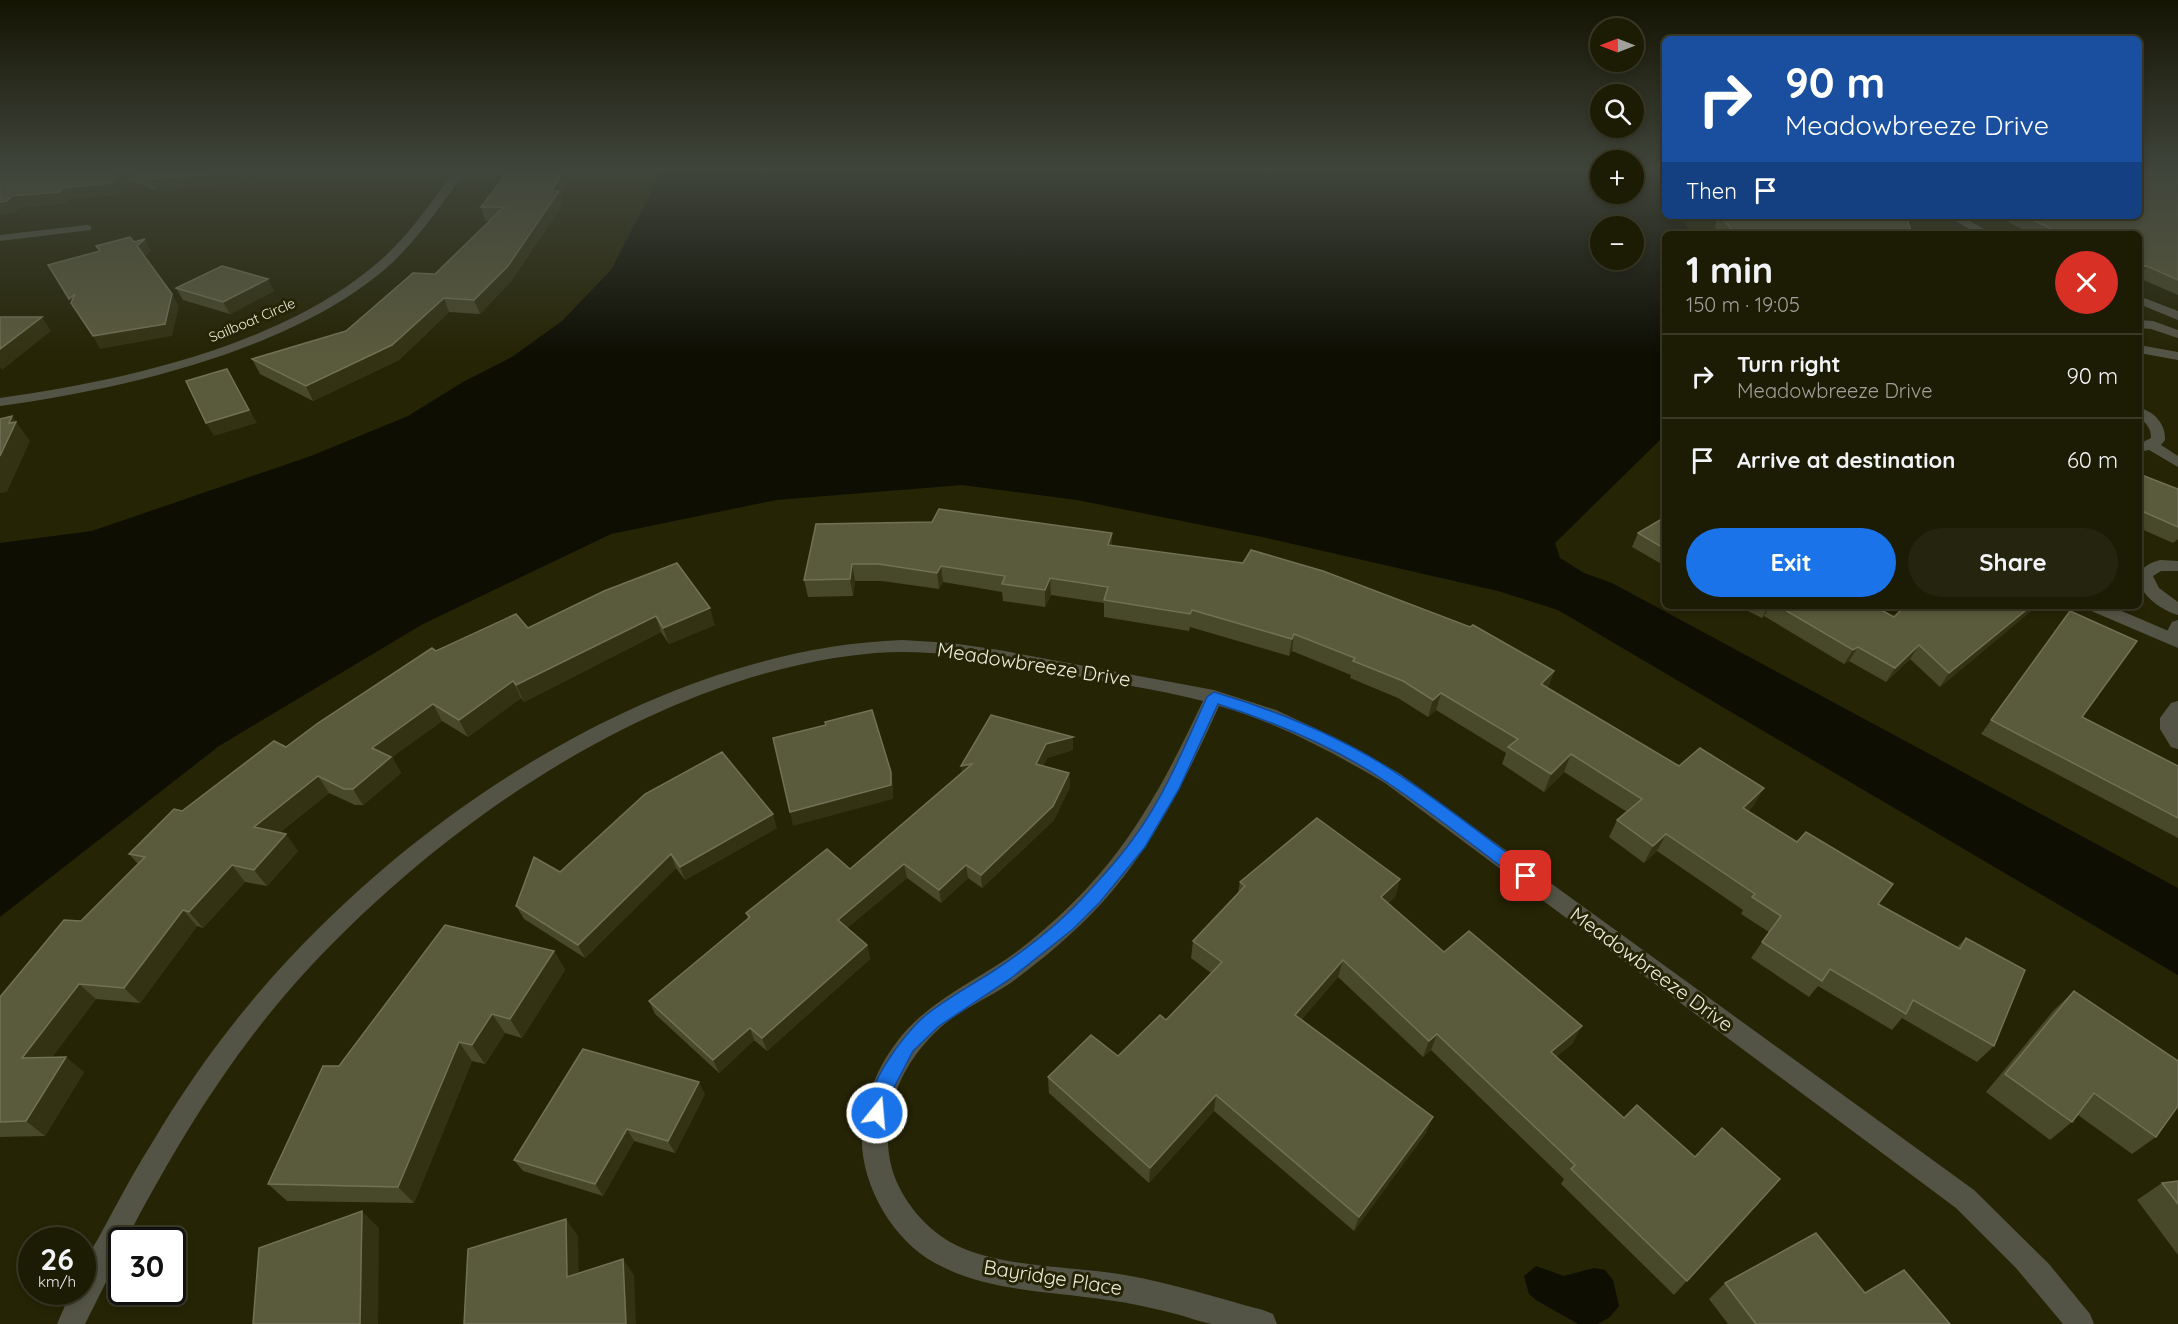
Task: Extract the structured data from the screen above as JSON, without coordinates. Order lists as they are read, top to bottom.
{
  "streets": {
    "street": ["Sailboat Circle", "Meadowbreeze Drive", "Bayridge Place"]
  },
  "crossings": [
    ["Meadowbreeze Drive", "Bayridge Place"]
  ],
  "north": "left",
  "page": {
    "map_buttons": ["+", "−"],
    "turn": ["90 m", "Meadowbreeze Drive"],
    "then": "Then",
    "heading": ["1 min", "150 m · 19:05"],
    "list": [
      {
        "name": "Turn right",
        "note": "Meadowbreeze Drive",
        "value": "90 m"
      },
      {
        "name": "Arrive at destination",
        "value": "60 m"
      }
    ],
    "buttons": ["Exit", "Share"],
    "speed": "26 km/h",
    "limit": "30"
  }
}
